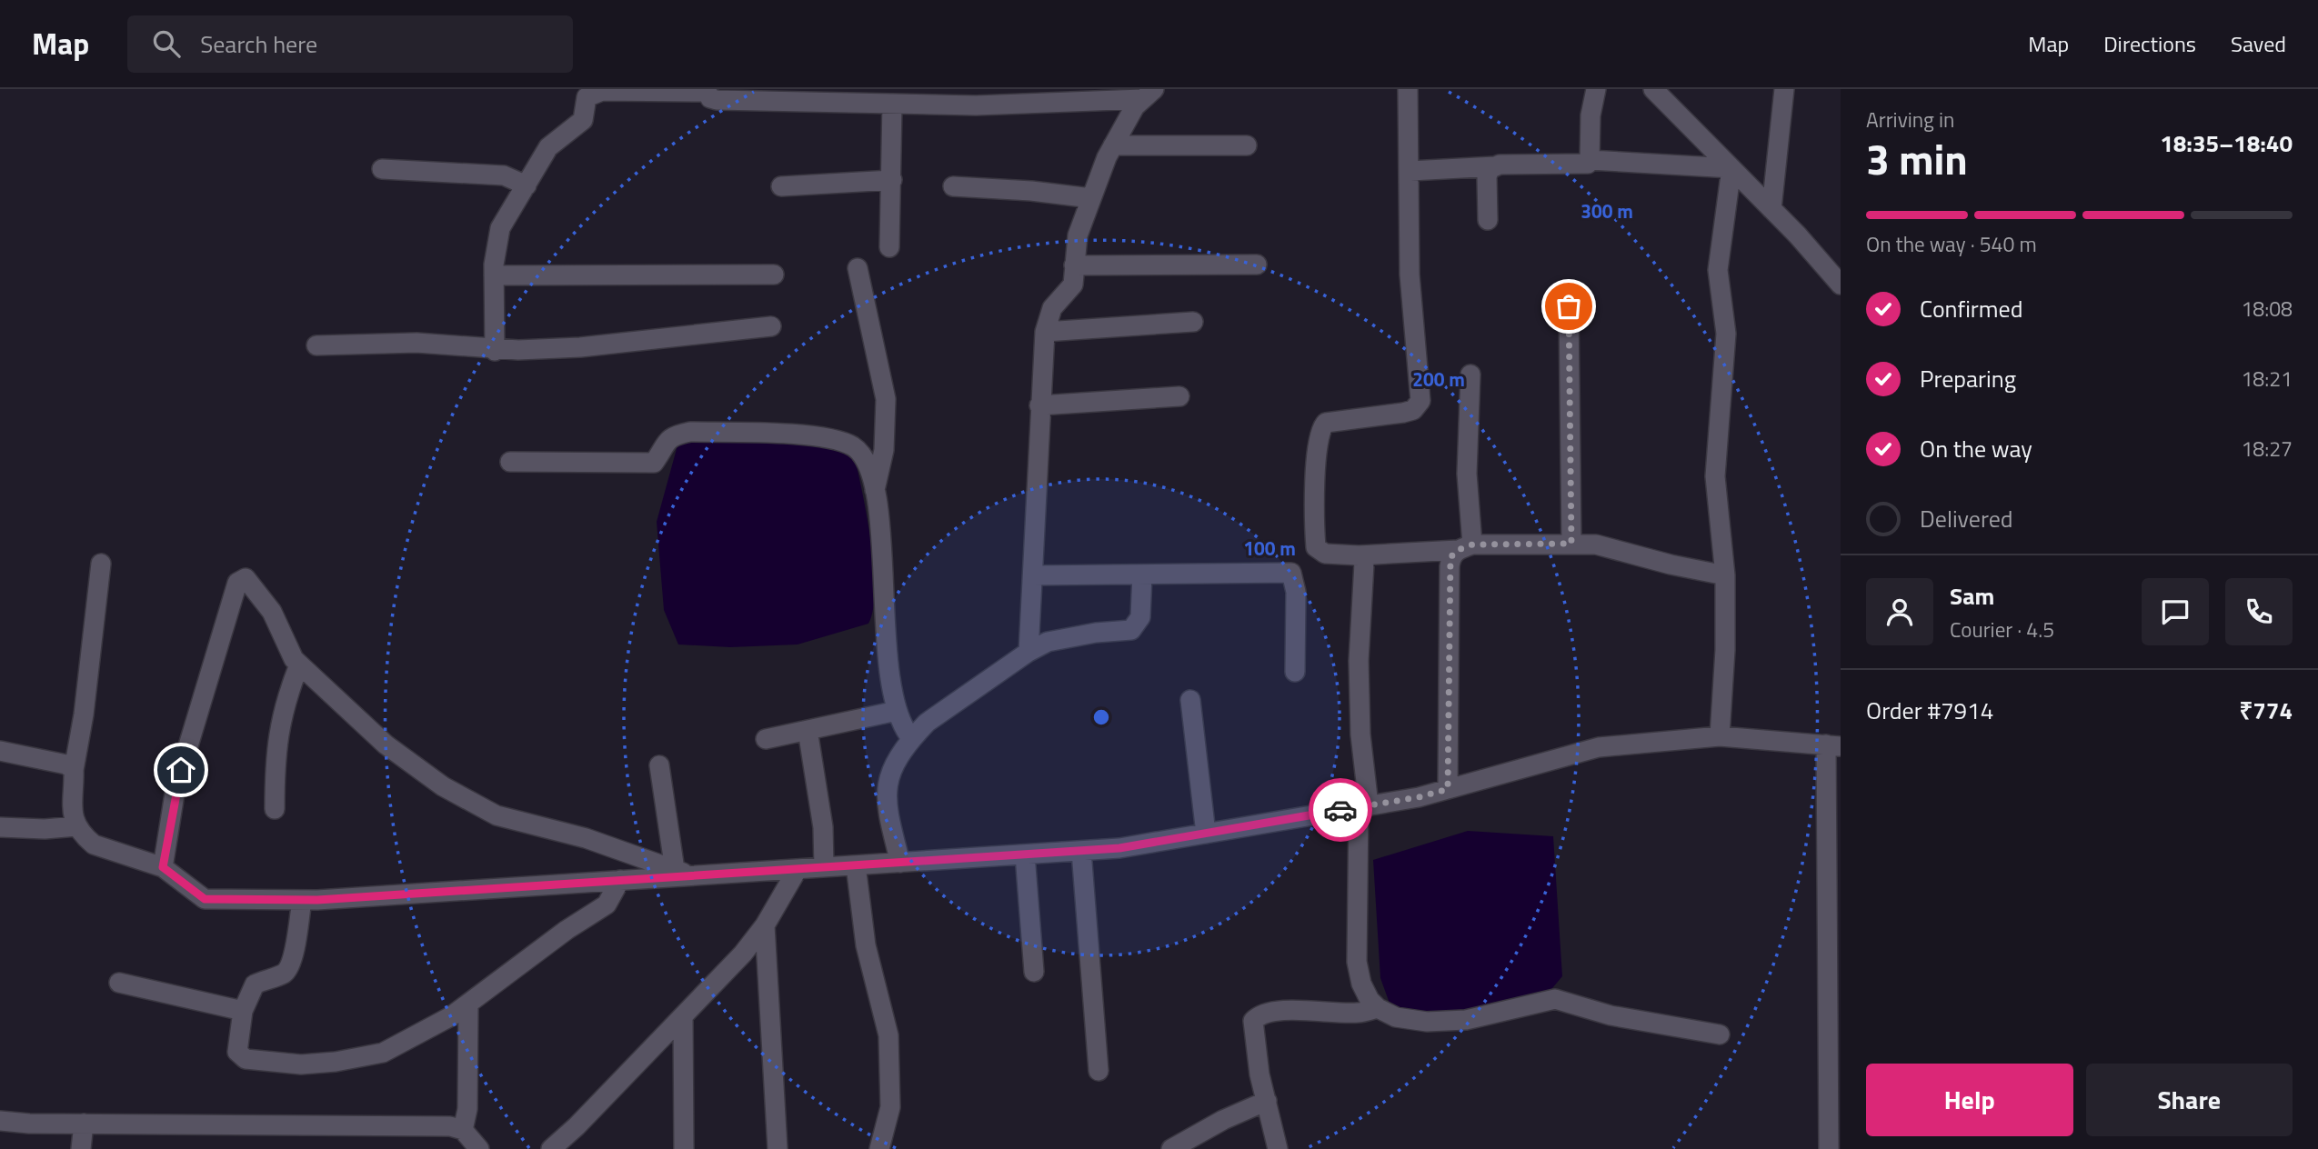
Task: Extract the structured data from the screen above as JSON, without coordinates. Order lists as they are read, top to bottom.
{
  "page": {
    "header": "Map",
    "search": "Search here",
    "nav": ["Map", "Directions", "Saved"],
    "heading": ["3 min", "Arriving in", "18:35–18:40"],
    "panel": [
      "Sam",
      "Courier · 4.5",
      "Order #7914",
      "₹774"
    ],
    "bar": "On the way · 540 m",
    "list": [
      ["Confirmed", "18:08"],
      ["Preparing", "18:21"],
      ["On the way", "18:27"],
      "Delivered"
    ],
    "buttons": ["Help", "Share"]
  },
  "rings": ["300 m", "200 m", "100 m"]
}
